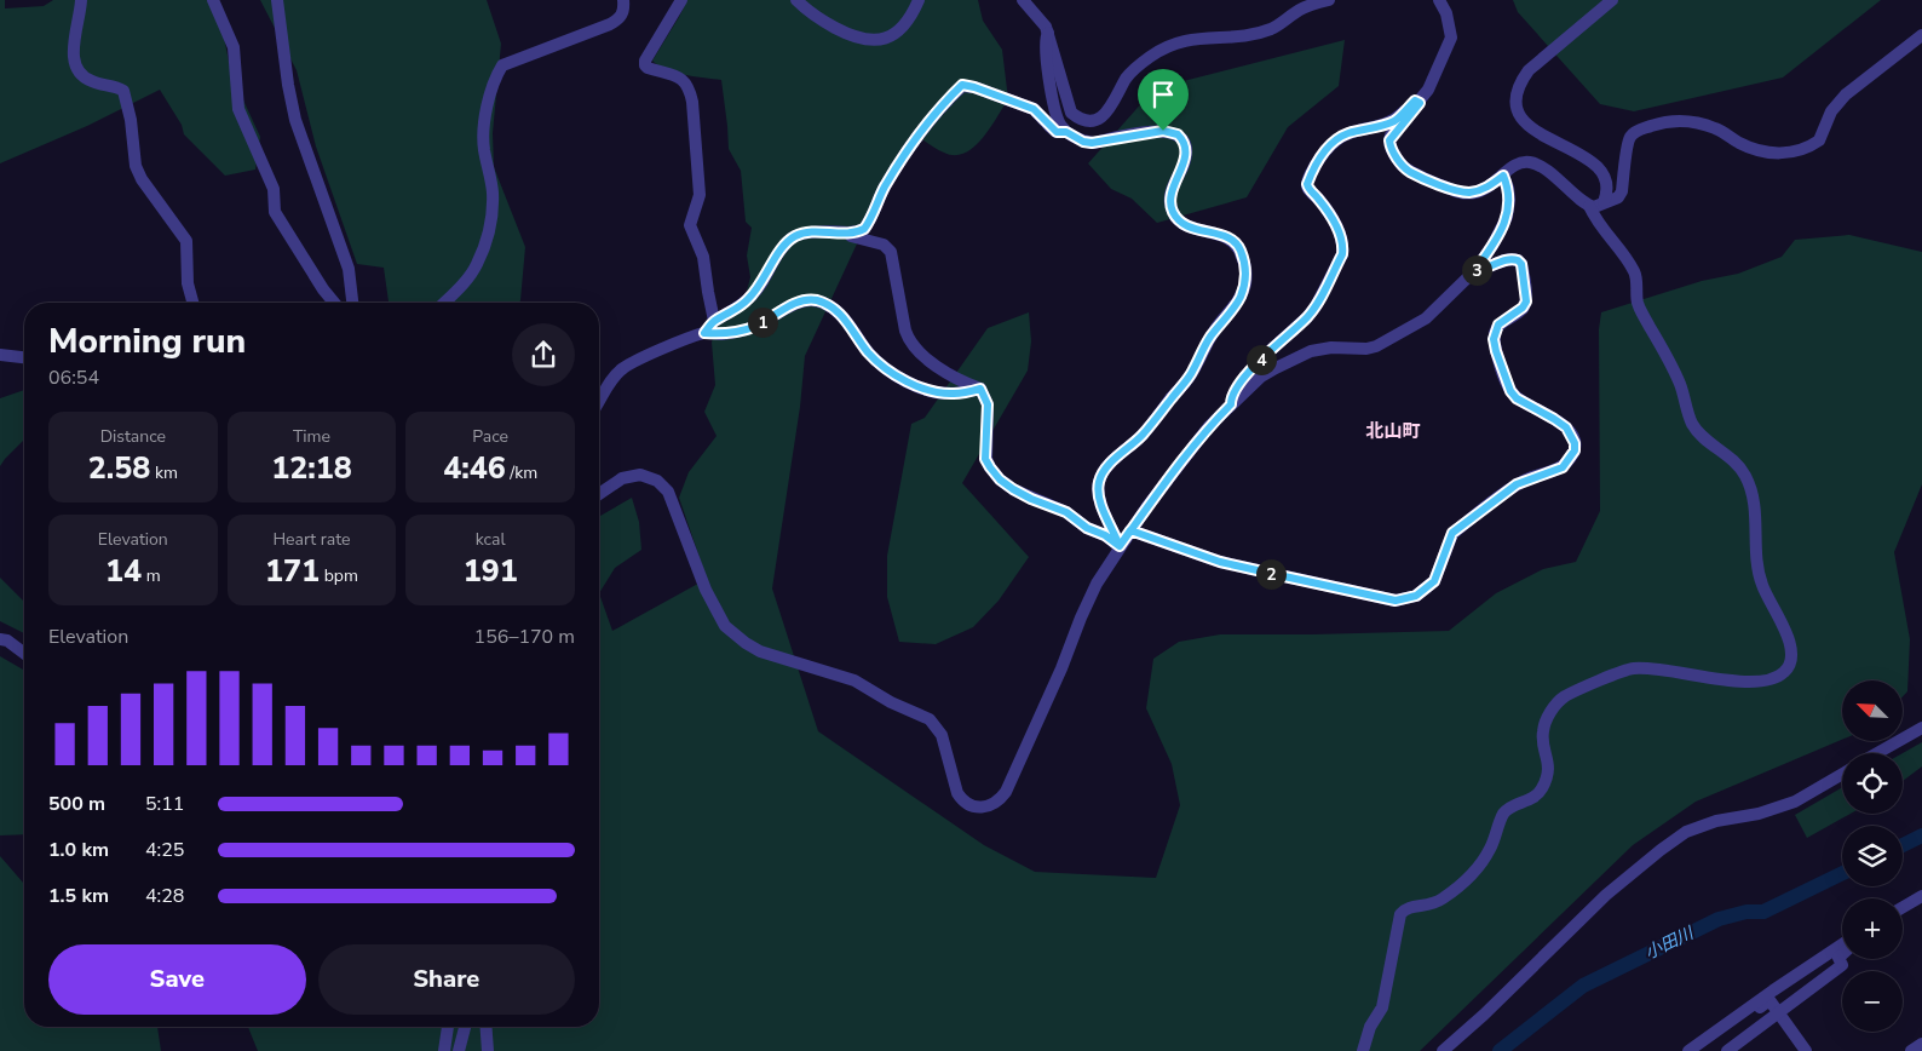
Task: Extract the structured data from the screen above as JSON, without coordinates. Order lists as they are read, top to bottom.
{
  "districts": ["北山町"],
  "water": ["小田川"],
  "north": "top left",
  "page": {
    "pins": [
      "3",
      "1",
      "4",
      "2"
    ],
    "heading": ["Morning run", "06:54"],
    "stats": [
      ["Distance", "2.58 km"],
      ["Time", "12:18"],
      ["Pace", "4:46 /km"],
      ["Elevation", "14 m"],
      ["Heart rate", "171 bpm"],
      ["kcal", "191"]
    ],
    "chart": ["Elevation", "156–170 m"],
    "map_buttons": ["+", "−"],
    "list": [
      {
        "name": "500 m",
        "note": "5:11"
      },
      {
        "name": "1.0 km",
        "note": "4:25"
      },
      {
        "name": "1.5 km",
        "note": "4:28"
      }
    ],
    "buttons": ["Save", "Share"]
  }
}
